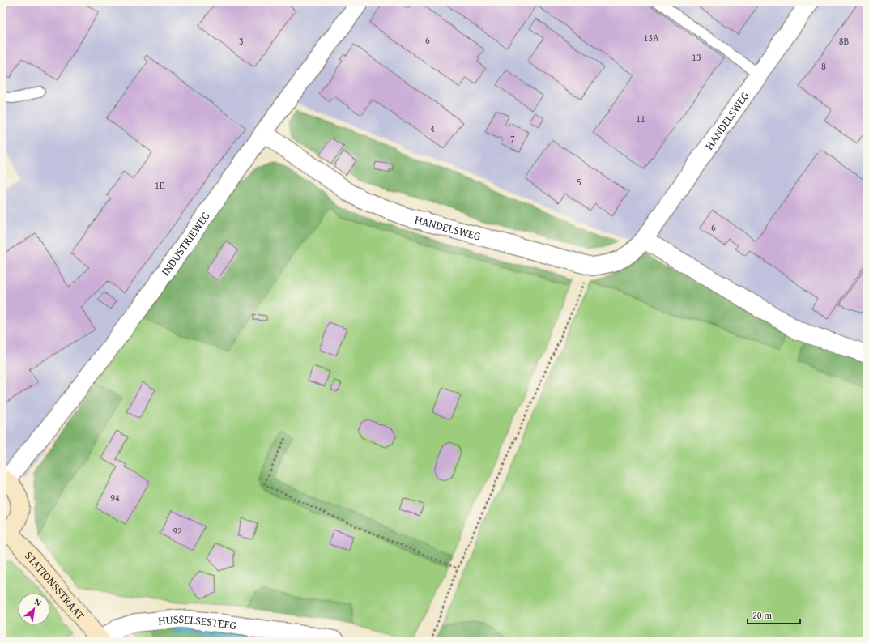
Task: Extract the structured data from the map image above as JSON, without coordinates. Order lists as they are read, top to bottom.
{
  "streets": {
    "street": [
      "HANDELSWEG",
      "INDUSTRIEWEG",
      "STATIONSSTRAAT",
      "HUSSELSESTEEG"
    ]
  },
  "crossings": [
    ["HANDELSWEG", "INDUSTRIEWEG"],
    ["STATIONSSTRAAT", "HUSSELSESTEEG"]
  ],
  "house_numbers": [
    "13A",
    "6",
    "3",
    "8B",
    "13",
    "8",
    "11",
    "4",
    "7",
    "5",
    "1E",
    "6",
    "94",
    "92"
  ],
  "scale_bar": "20 m",
  "north": "top right"
}
